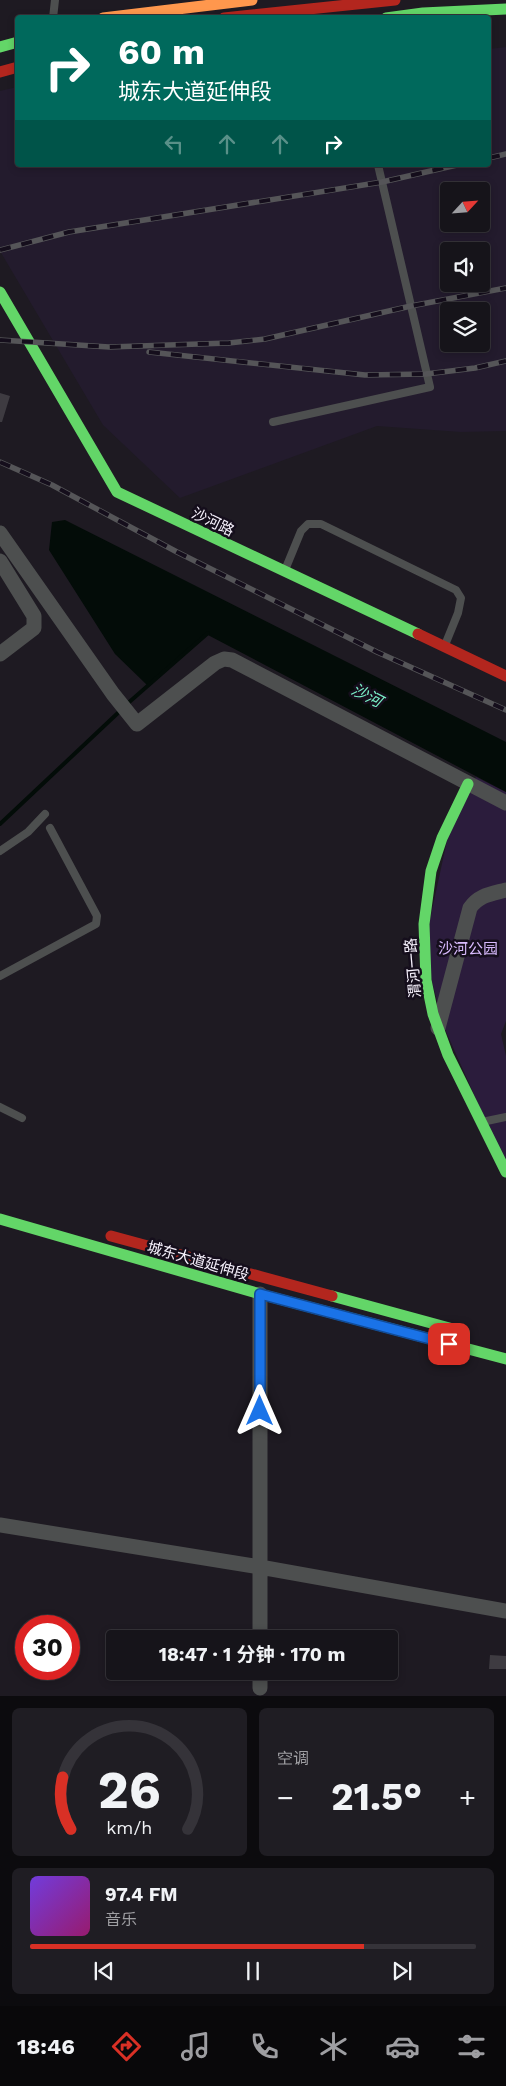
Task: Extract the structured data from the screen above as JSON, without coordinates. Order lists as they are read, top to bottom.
{
  "streets": {
    "main road": ["沙河路", "渭河一路", "城东大道延伸段"]
  },
  "water": ["沙河"],
  "parks": ["沙河公园"],
  "north": "top right",
  "page": {
    "turn": ["60 m", "城东大道延伸段"],
    "limit": "30",
    "trip": "18:47 · 1 分钟 · 170 m",
    "tile": "空调",
    "heat": ["−", "21.5°", "+"],
    "song": ["97.4 FM", "音乐"],
    "tabs": "18:46",
    "gauge": ["26", "km/h"]
  }
}
